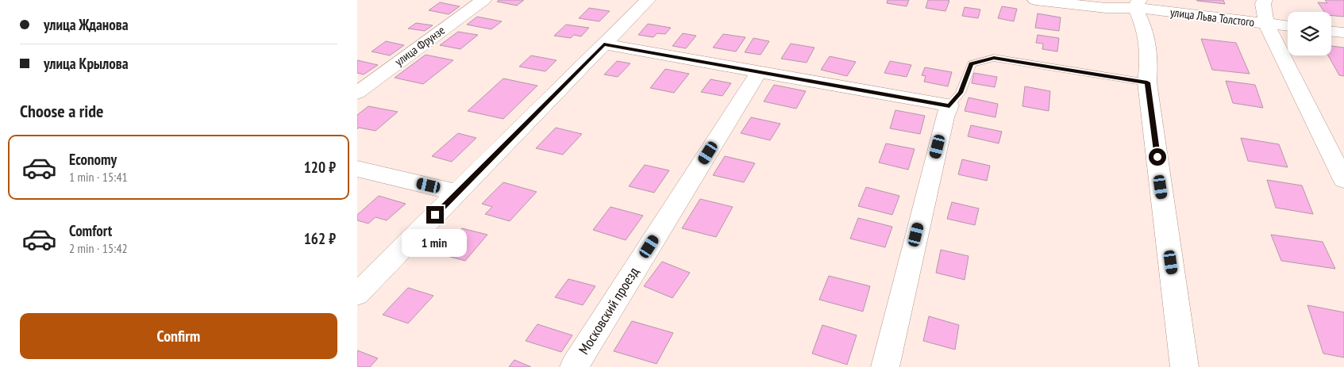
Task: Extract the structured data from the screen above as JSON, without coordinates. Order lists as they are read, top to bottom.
{
  "streets": {
    "street": ["улица Льва Толстого", "улица Фрунзе", "Московский проезд"]
  },
  "page": {
    "banner": ["улица Жданова", "улица Крылова"],
    "heading": "Choose a ride",
    "list": [
      {
        "name": "Economy",
        "note": "1 min · 15:41",
        "value": "120 ₽"
      },
      {
        "name": "Comfort",
        "note": "2 min · 15:42",
        "value": "162 ₽"
      }
    ],
    "bubble": "1 min",
    "buttons": "Confirm"
  }
}
